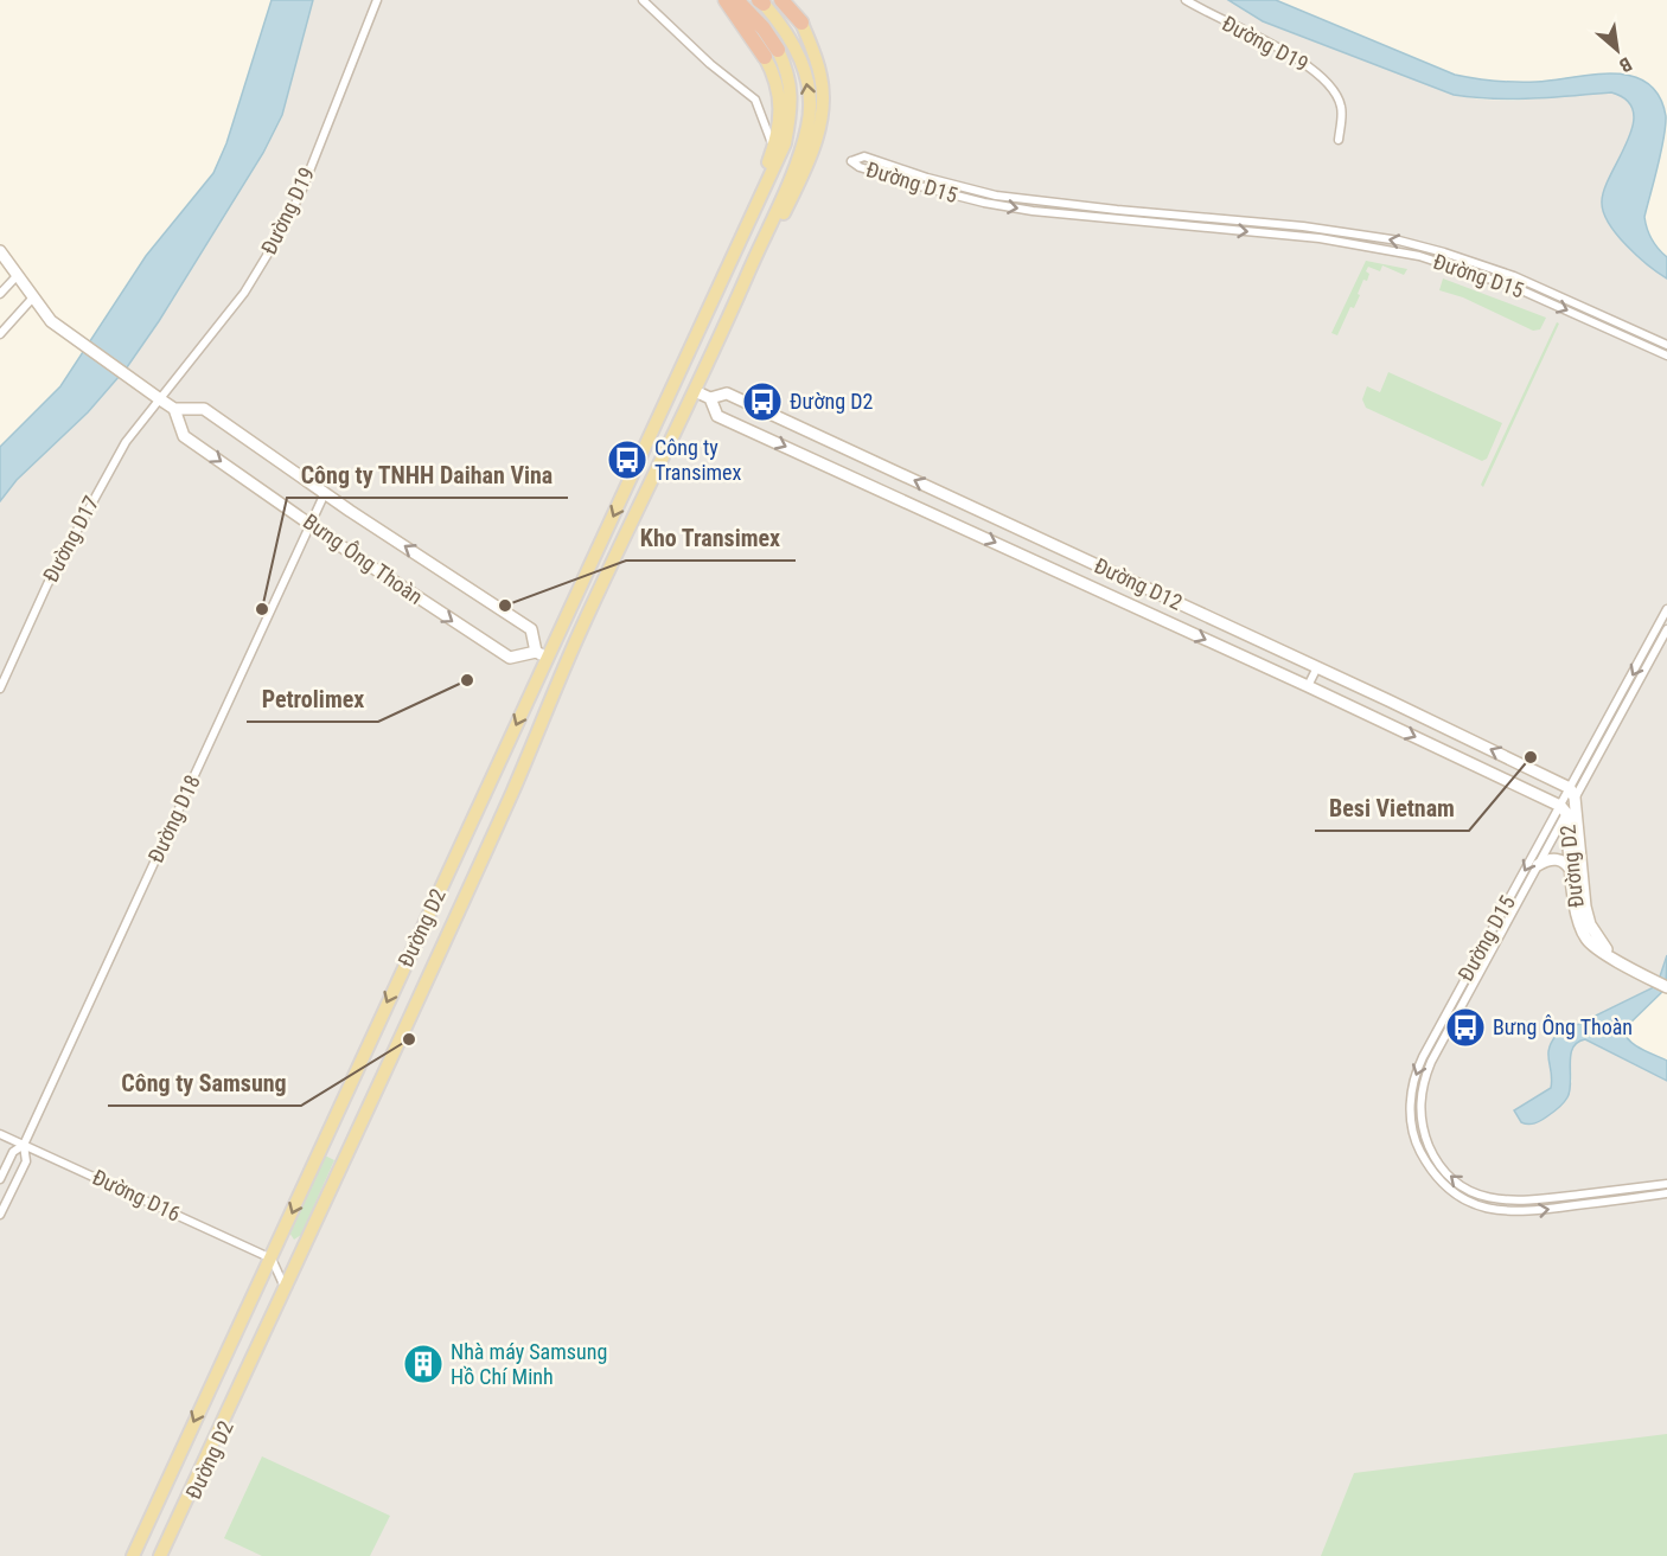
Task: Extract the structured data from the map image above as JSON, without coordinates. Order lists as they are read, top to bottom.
{
  "streets": {
    "main road": ["Đường D2"],
    "street": [
      "Đường D19",
      "Đường D15",
      "Đường D17",
      "Bưng Ông Thoàn",
      "Đường D12",
      "Đường D18",
      "Đường D16"
    ]
  },
  "crossings": [
    ["Đường D19", "Đường D17"],
    ["Đường D19", "Bưng Ông Thoàn"],
    ["Đường D15", "Đường D12"],
    ["Đường D15", "Đường D2"],
    ["Đường D17", "Bưng Ông Thoàn"],
    ["Bưng Ông Thoàn", "Đường D18"],
    ["Bưng Ông Thoàn", "Đường D2"],
    ["Đường D12", "Đường D2"],
    ["Đường D18", "Đường D16"],
    ["Đường D2", "Đường D16"]
  ],
  "places": {
    "bus stop": ["Đường D2", "Công ty Transimex", "Bưng Ông Thoàn"],
    "other": [
      "Kho Transimex",
      "Công ty TNHH Daihan Vina",
      "Petrolimex",
      "Besi Vietnam",
      "Công ty Samsung"
    ],
    "building": ["Nhà máy Samsung Hồ Chí Minh"]
  },
  "north": "bottom right"
}
